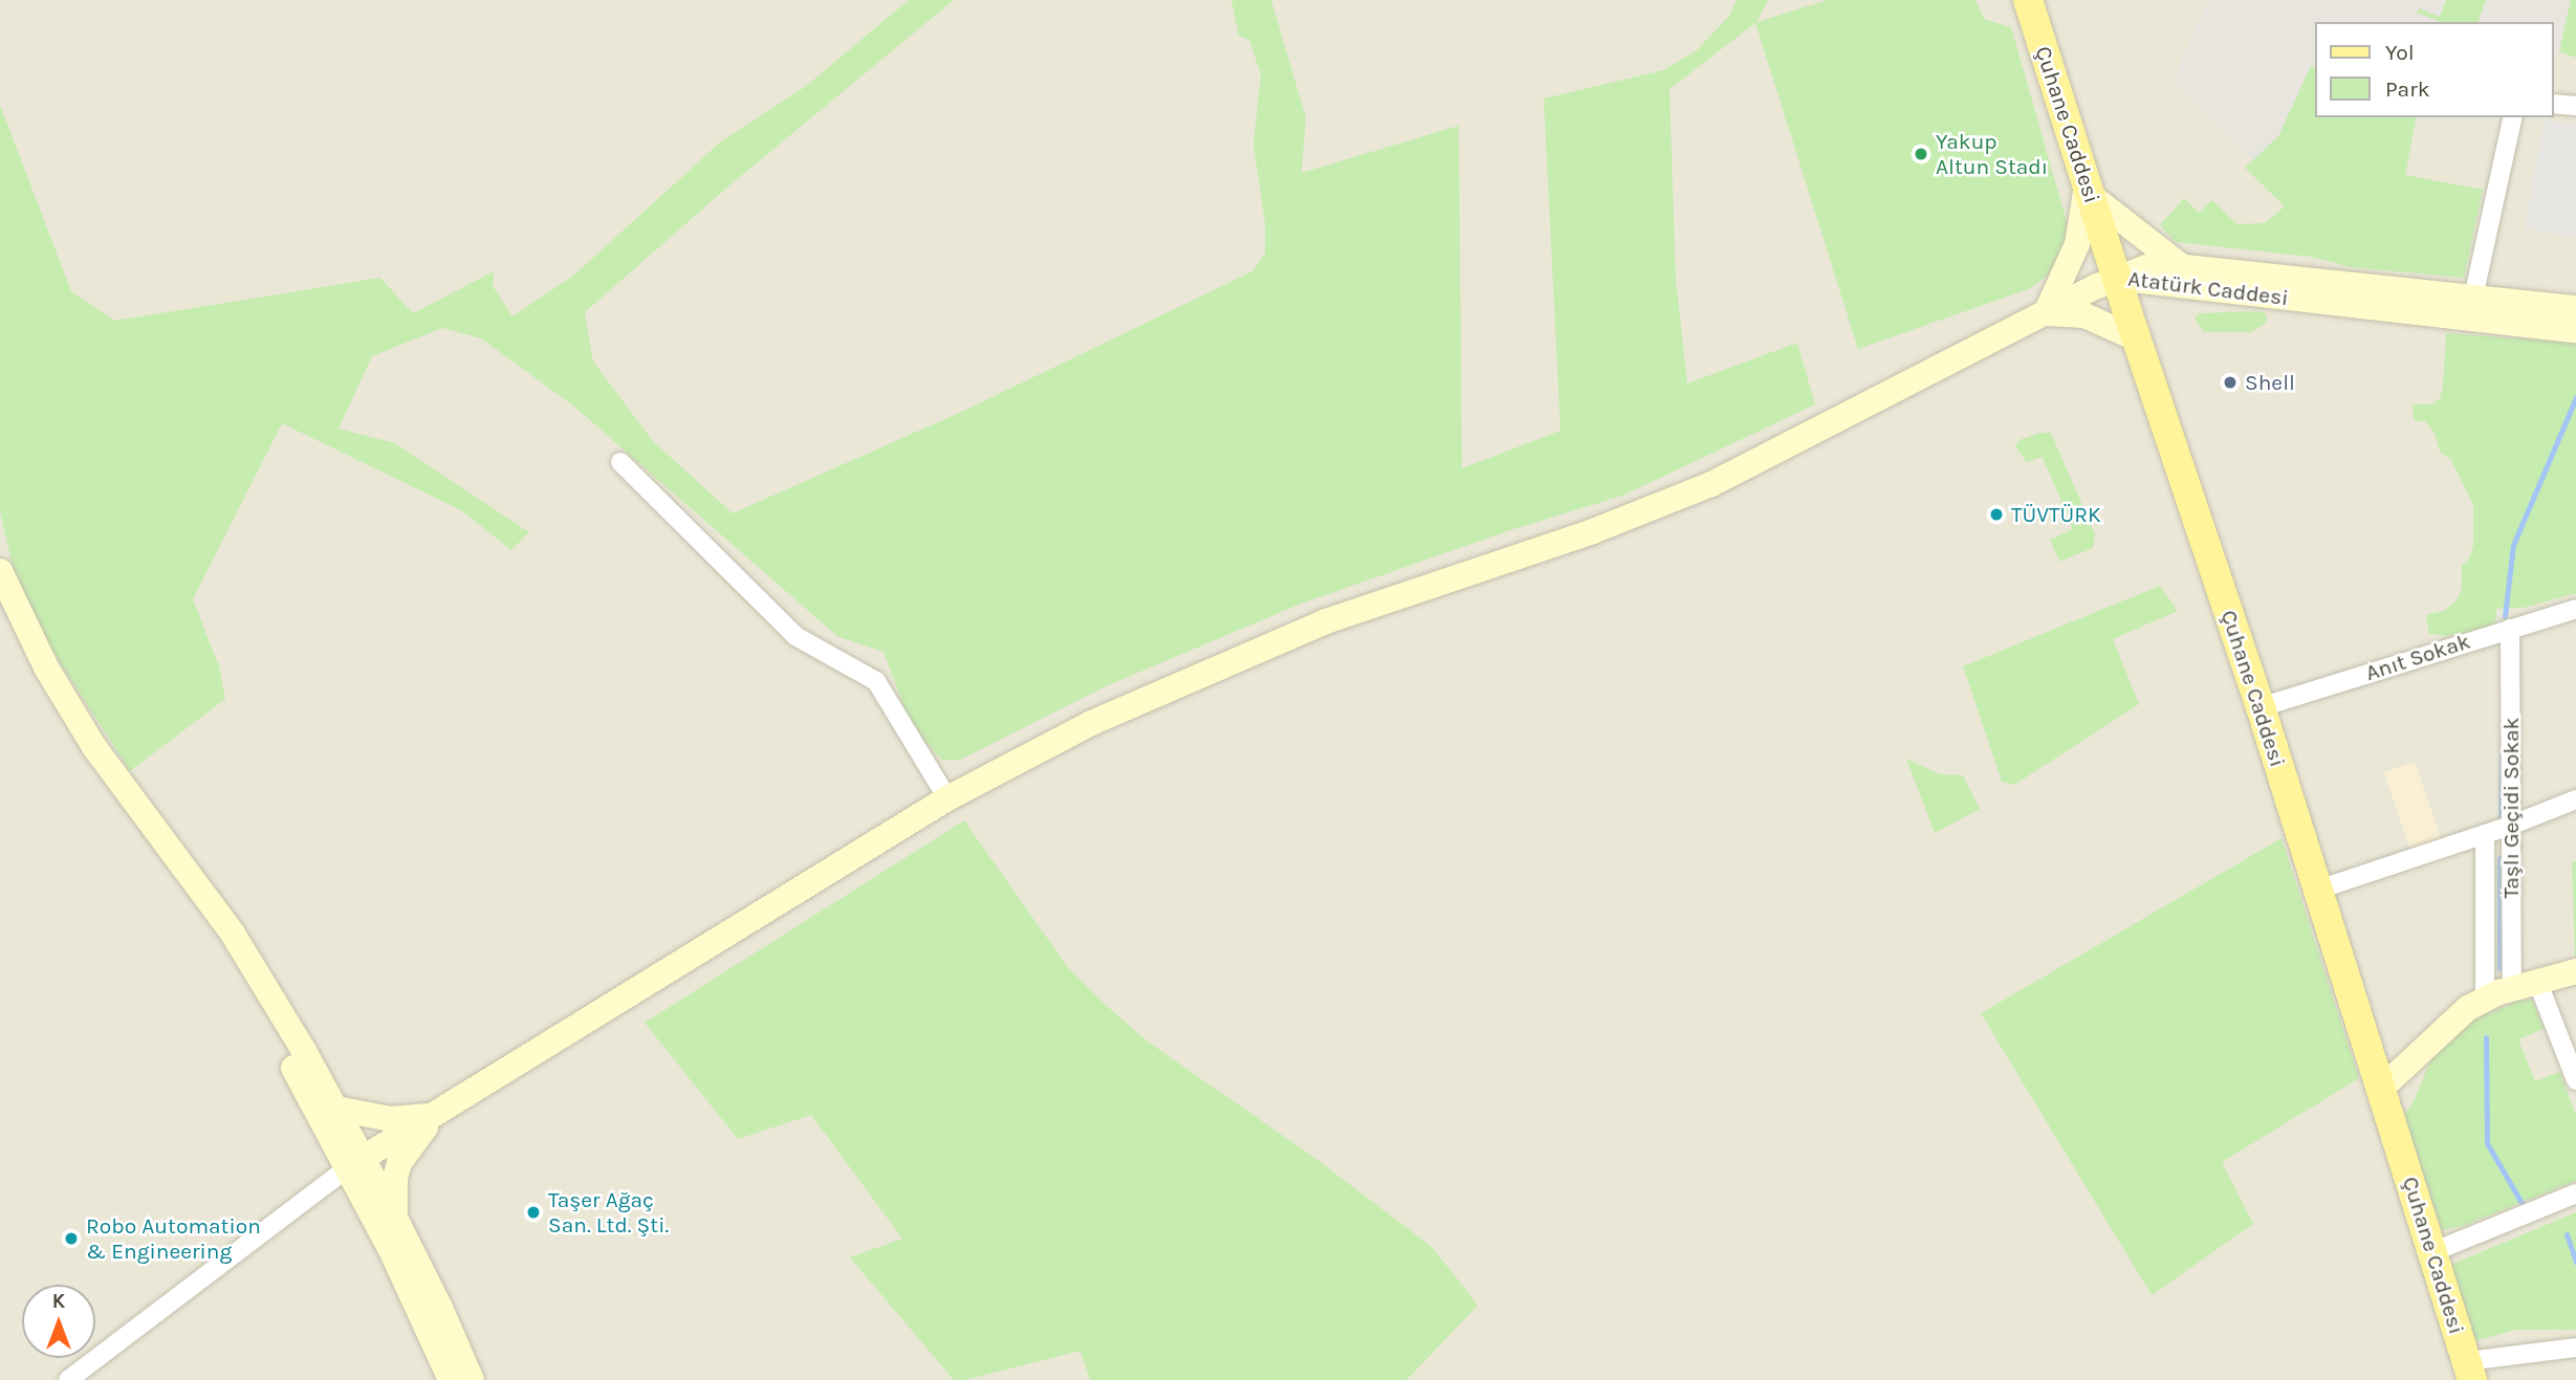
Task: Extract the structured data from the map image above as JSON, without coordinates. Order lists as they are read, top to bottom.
{
  "streets": {
    "main road": ["Çuhane Caddesi", "Atatürk Caddesi"],
    "street": ["Anıt Sokak", "Taşlı Geçidi Sokak"]
  },
  "crossings": [
    ["Çuhane Caddesi", "Atatürk Caddesi"],
    ["Çuhane Caddesi", "Anıt Sokak"],
    ["Anıt Sokak", "Taşlı Geçidi Sokak"]
  ],
  "places": [
    "Yakup Altun Stadı",
    "Shell",
    "TÜVTÜRK",
    "Taşer Ağaç San. Ltd. Şti.",
    "Robo Automation & Engineering"
  ],
  "legend": ["Yol", "Park"],
  "north": "top"
}
